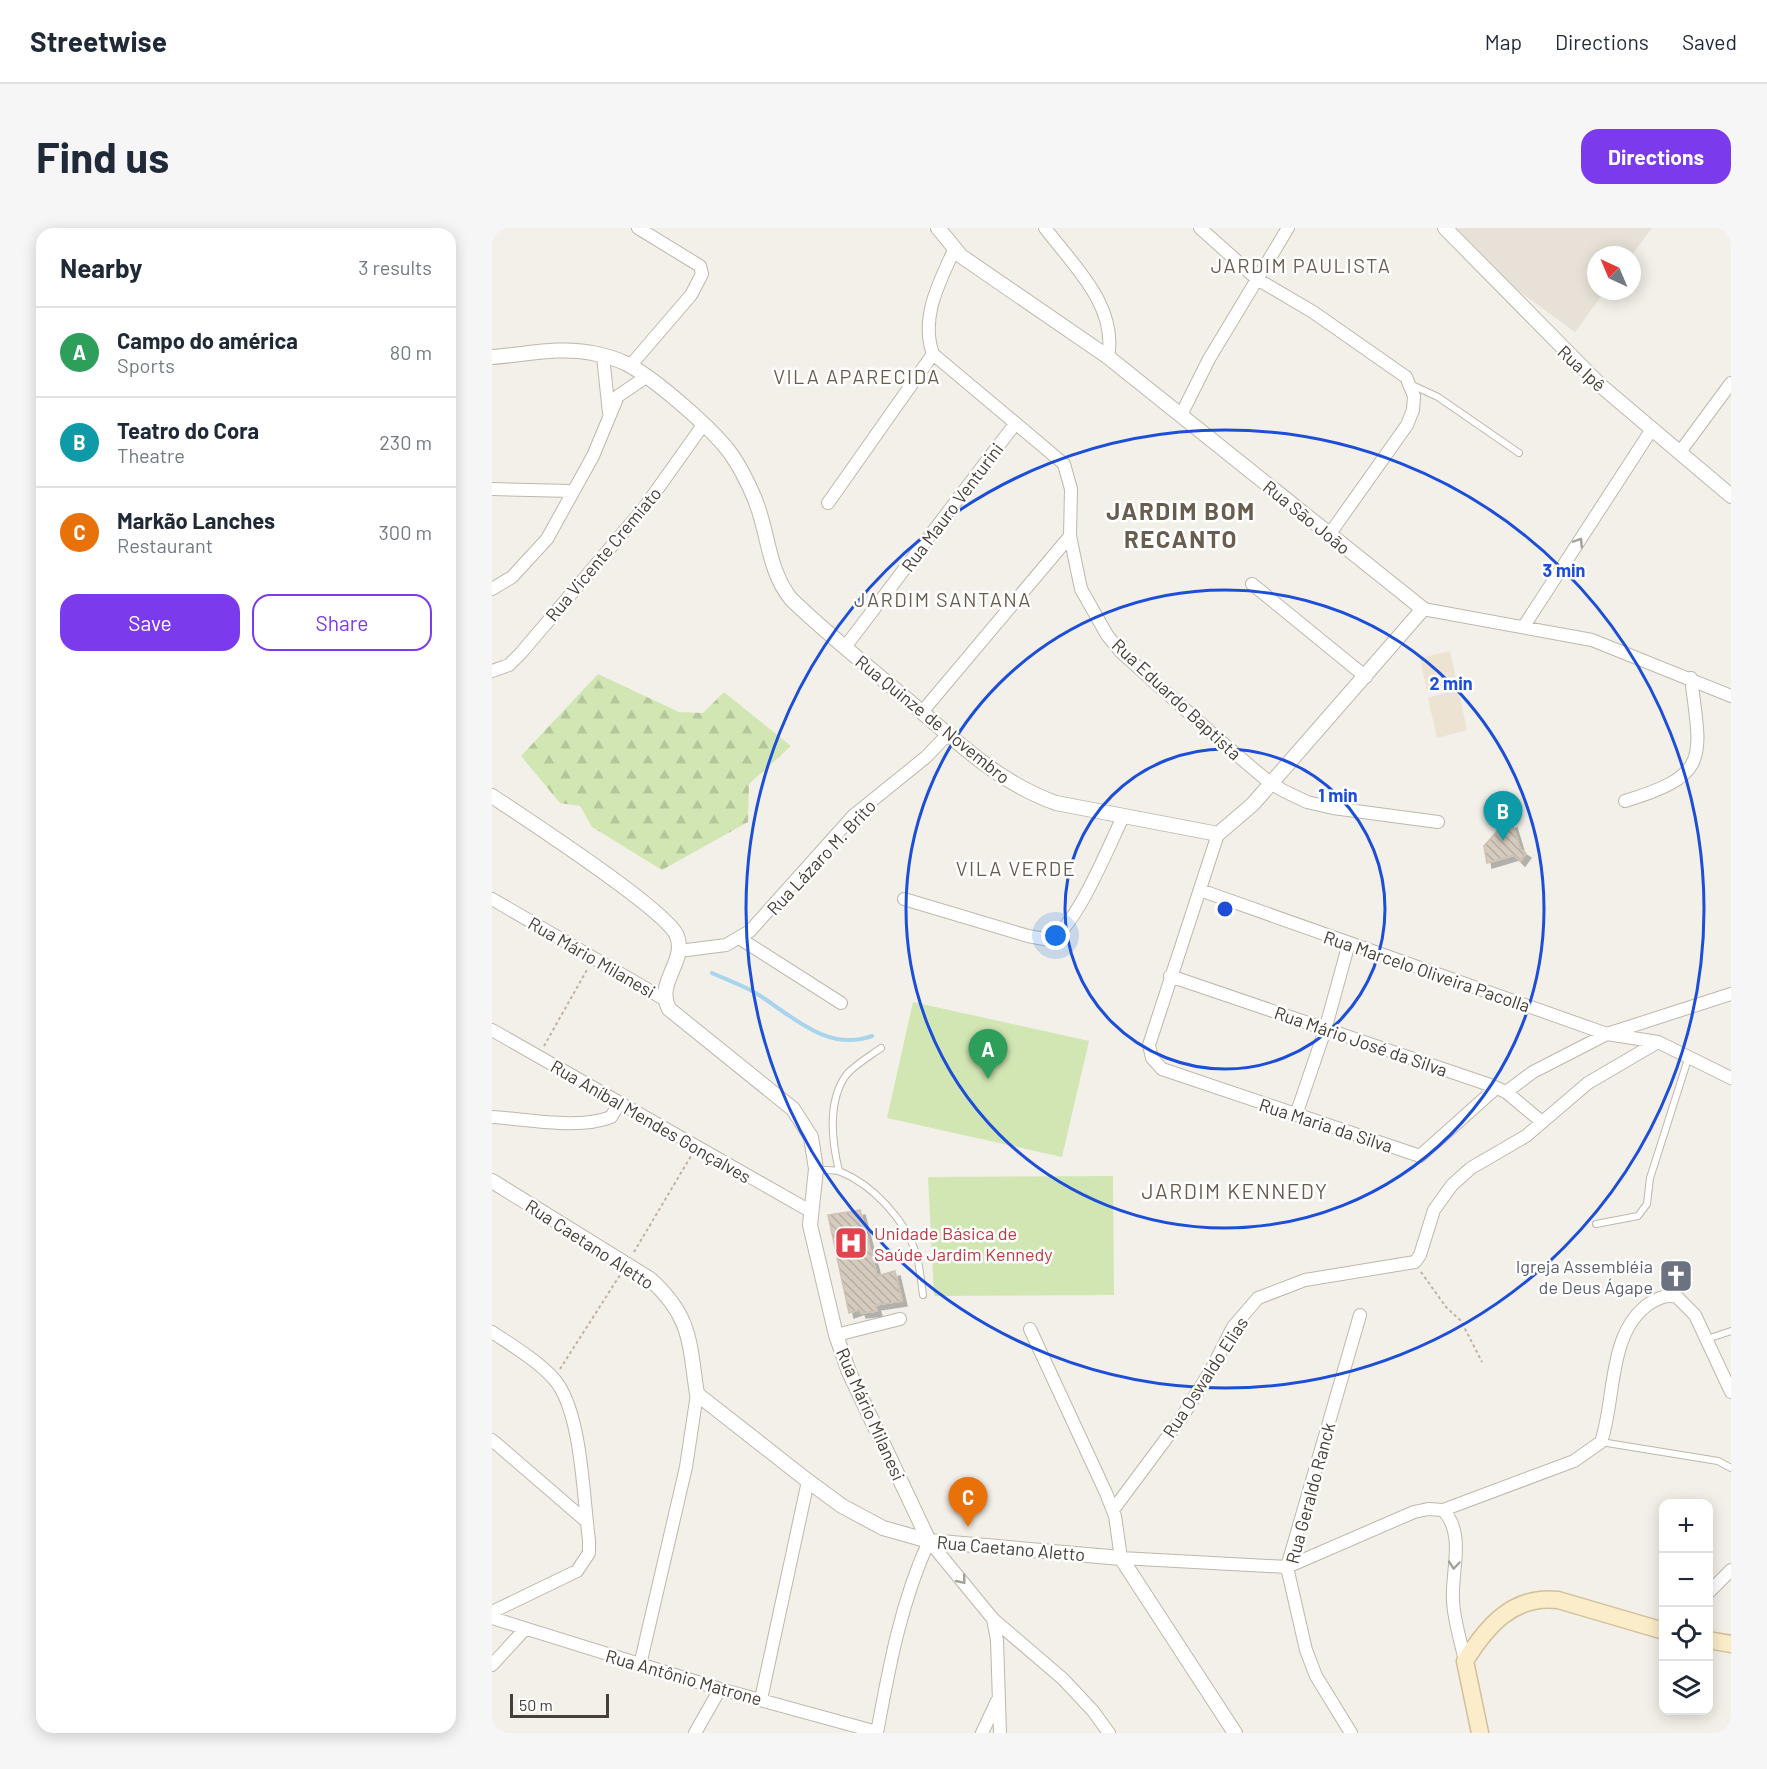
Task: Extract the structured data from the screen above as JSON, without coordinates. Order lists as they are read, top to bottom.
{
  "streets": {
    "street": [
      "Rua Ipê",
      "Rua Mauro Venturini",
      "Rua São João",
      "Rua Vicente Cremiato",
      "Rua Eduardo Baptista",
      "Rua Quinze de Novembro",
      "Rua Lázaro M. Brito",
      "Rua Mário Milanesi",
      "Rua Marcelo Oliveira Pacolla",
      "Rua Mário José da Silva",
      "Rua Aníbal Mendes Gonçalves",
      "Rua Maria da Silva",
      "Rua Caetano Aletto",
      "Rua Oswaldo Elias",
      "Rua Geraldo Ranck",
      "Rua Antônio Matrone"
    ]
  },
  "crossings": [
    ["Rua Mauro Venturini", "Rua Eduardo Baptista"],
    ["Rua Mauro Venturini", "Rua Quinze de Novembro"],
    ["Rua Vicente Cremiato", "Rua Quinze de Novembro"],
    ["Rua Quinze de Novembro", "Rua Lázaro M. Brito"],
    ["Rua Mário Milanesi", "Rua Aníbal Mendes Gonçalves"],
    ["Rua Mário Milanesi", "Rua Caetano Aletto"],
    ["Rua Marcelo Oliveira Pacolla", "Rua Maria da Silva"],
    ["Rua Mário José da Silva", "Rua Maria da Silva"],
    ["Rua Caetano Aletto", "Rua Geraldo Ranck"]
  ],
  "districts": [
    "JARDIM PAULISTA",
    "VILA APARECIDA",
    "JARDIM BOM RECANTO",
    "JARDIM SANTANA",
    "VILA VERDE",
    "JARDIM KENNEDY"
  ],
  "places": {
    "hospital": ["Unidade Básica de Saúde Jardim Kennedy"],
    "church": ["Igreja Assembléia de Deus Ágape"]
  },
  "scale_bar": "50 m",
  "north": "top left",
  "page": {
    "header": "Streetwise",
    "nav": ["Map", "Directions", "Saved"],
    "buttons": [
      "Directions",
      ["Save", "Share"]
    ],
    "title": "Find us",
    "heading": ["Nearby", "3 results"],
    "list": [
      {
        "mark": "A",
        "name": "Campo do américa",
        "note": "Sports",
        "value": "80 m"
      },
      {
        "mark": "B",
        "name": "Teatro do Cora",
        "note": "Theatre",
        "value": "230 m"
      },
      {
        "mark": "C",
        "name": "Markão Lanches",
        "note": "Restaurant",
        "value": "300 m"
      }
    ],
    "pins": ["B", "A", "C"],
    "map_buttons": ["+", "−"],
    "scale": "50 m"
  },
  "rings": ["3 min", "2 min", "1 min"]
}
